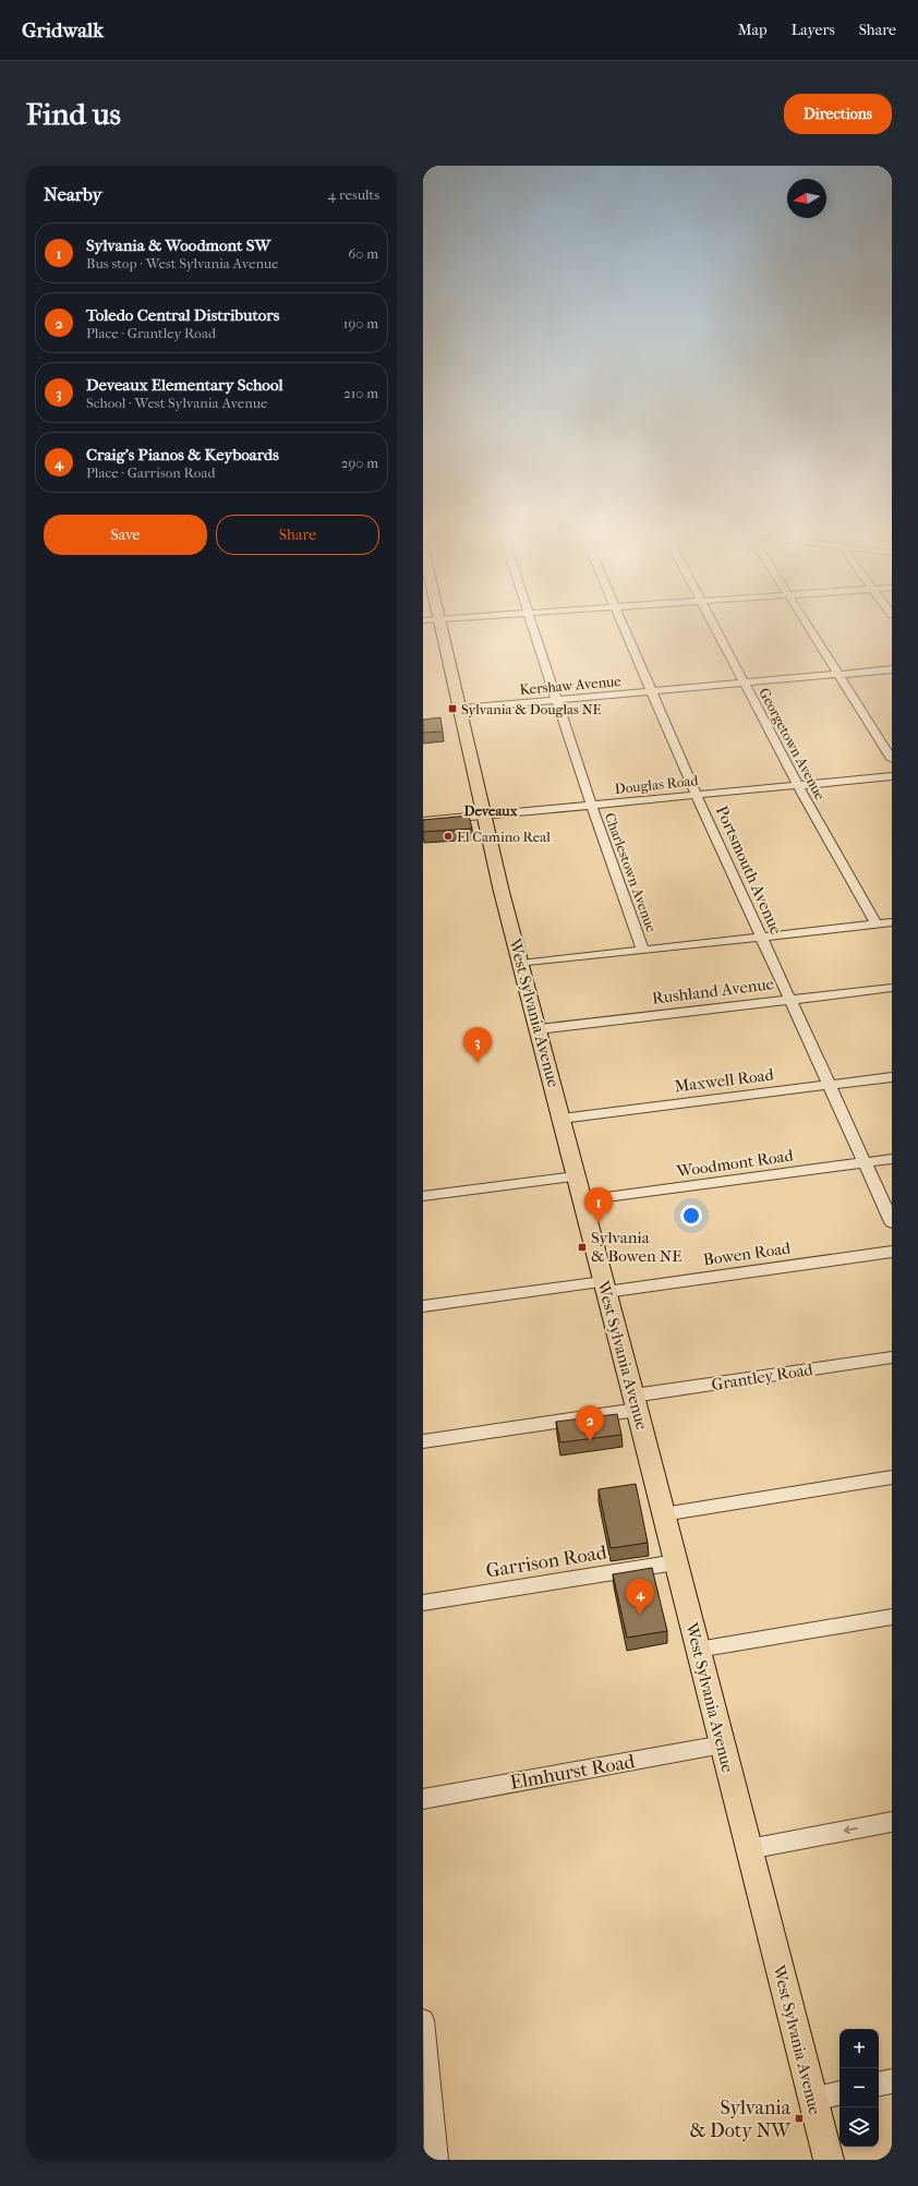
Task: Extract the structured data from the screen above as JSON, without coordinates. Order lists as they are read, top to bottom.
{
  "streets": {
    "main road": ["West Sylvania Avenue"],
    "street": [
      "Kershaw Avenue",
      "Georgetown Avenue",
      "Douglas Road",
      "Portsmouth Avenue",
      "Charlestown Avenue",
      "Rushland Avenue",
      "Maxwell Road",
      "Woodmont Road",
      "Bowen Road",
      "Grantley Road",
      "Garrison Road",
      "Elmhurst Road"
    ]
  },
  "crossings": [
    ["Kershaw Avenue", "Georgetown Avenue"],
    ["Kershaw Avenue", "Portsmouth Avenue"],
    ["Kershaw Avenue", "Charlestown Avenue"],
    ["Kershaw Avenue", "West Sylvania Avenue"],
    ["Georgetown Avenue", "Douglas Road"],
    ["Douglas Road", "Portsmouth Avenue"],
    ["Douglas Road", "Charlestown Avenue"],
    ["Douglas Road", "West Sylvania Avenue"],
    ["Portsmouth Avenue", "Rushland Avenue"],
    ["Portsmouth Avenue", "Maxwell Road"],
    ["Portsmouth Avenue", "Woodmont Road"],
    ["Rushland Avenue", "West Sylvania Avenue"],
    ["West Sylvania Avenue", "Maxwell Road"],
    ["West Sylvania Avenue", "Woodmont Road"],
    ["West Sylvania Avenue", "Bowen Road"],
    ["West Sylvania Avenue", "Grantley Road"],
    ["West Sylvania Avenue", "Garrison Road"],
    ["West Sylvania Avenue", "Elmhurst Road"]
  ],
  "districts": ["Deveaux"],
  "places": {
    "transit": ["Sylvania & Douglas NE", "Sylvania & Bowen NE", "Sylvania & Doty NW"],
    "other": ["El Camino Real"]
  },
  "north": "left",
  "page": {
    "header": "Gridwalk",
    "nav": ["Map", "Layers", "Share"],
    "buttons": [
      "Directions",
      ["Save", "Share"]
    ],
    "title": "Find us",
    "heading": ["Nearby", "4 results"],
    "list": [
      {
        "mark": "1",
        "name": "Sylvania & Woodmont SW",
        "note": "Bus stop · West Sylvania Avenue",
        "value": "60 m"
      },
      {
        "mark": "2",
        "name": "Toledo Central Distributors",
        "note": "Place · Grantley Road",
        "value": "190 m"
      },
      {
        "mark": "3",
        "name": "Deveaux Elementary School",
        "note": "School · West Sylvania Avenue",
        "value": "210 m"
      },
      {
        "mark": "4",
        "name": "Craig's Pianos & Keyboards",
        "note": "Place · Garrison Road",
        "value": "290 m"
      }
    ],
    "pins": [
      "3",
      "1",
      "2",
      "4"
    ],
    "map_buttons": ["+", "−"]
  }
}
